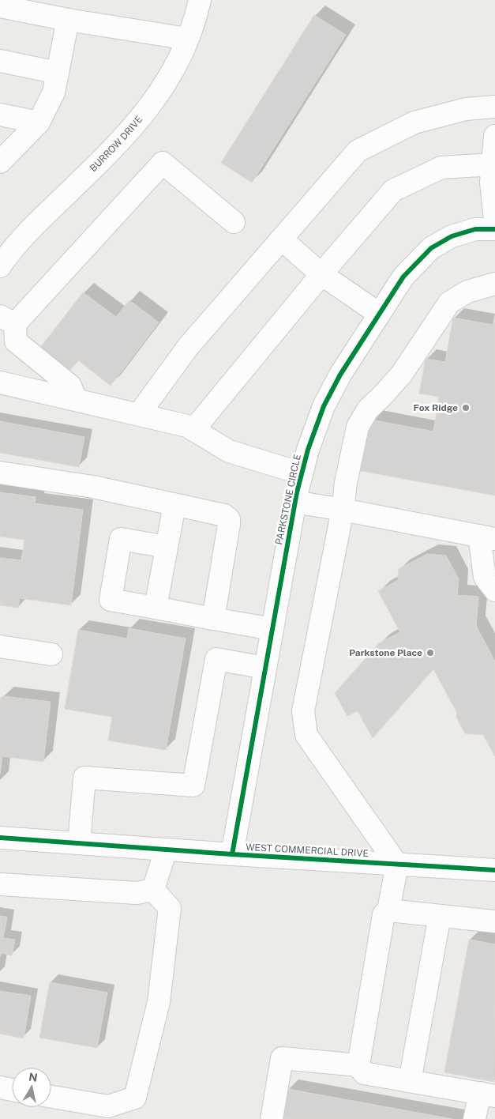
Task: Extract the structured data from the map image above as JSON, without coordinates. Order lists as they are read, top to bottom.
{
  "streets": {
    "street": ["BURROW DRIVE", "PARKSTONE CIRCLE", "WEST COMMERCIAL DRIVE"]
  },
  "crossings": [
    ["PARKSTONE CIRCLE", "WEST COMMERCIAL DRIVE"]
  ],
  "places": ["Fox Ridge", "Parkstone Place"],
  "north": "top"
}
